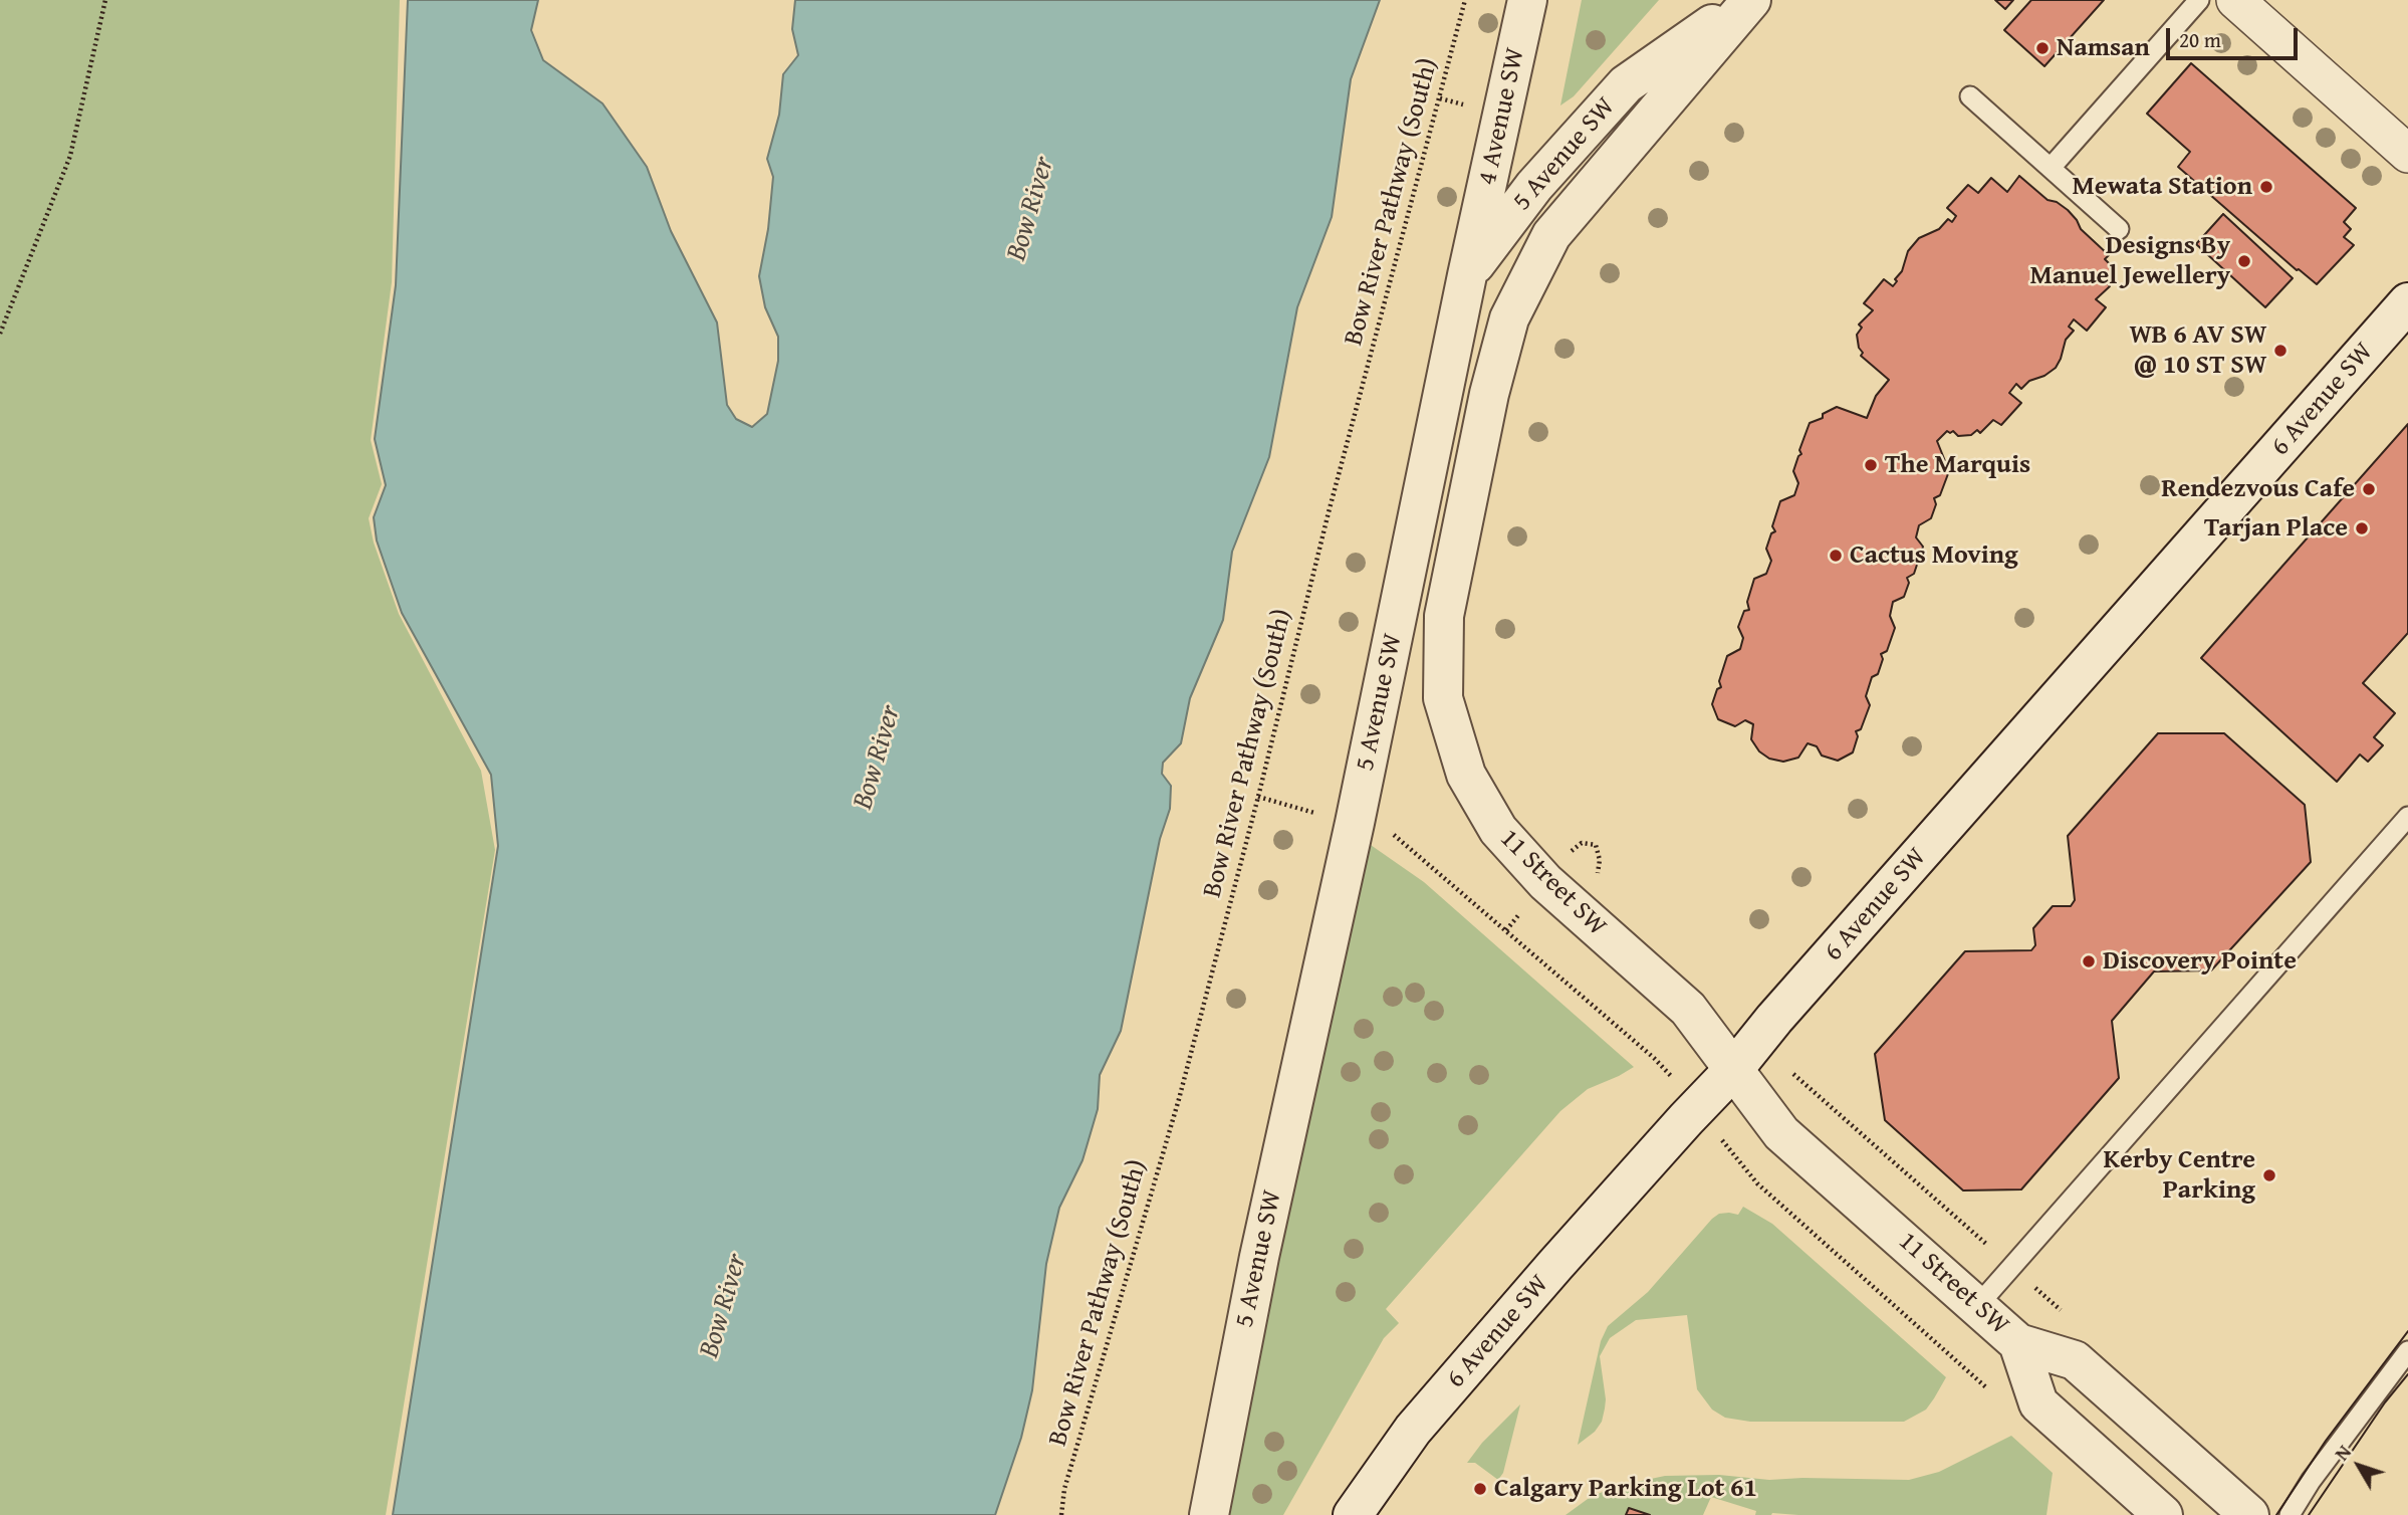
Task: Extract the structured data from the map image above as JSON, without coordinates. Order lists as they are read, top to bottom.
{
  "streets": {
    "street": [
      "4 Avenue SW",
      "5 Avenue SW",
      "6 Avenue SW",
      "11 Street SW"
    ],
    "path": ["Bow River Pathway (South)"]
  },
  "crossings": [
    ["4 Avenue SW", "5 Avenue SW"],
    ["5 Avenue SW", "11 Street SW"],
    ["6 Avenue SW", "11 Street SW"]
  ],
  "water": ["Bow River"],
  "places": [
    "Namsan",
    "Mewata Station",
    "Designs By Manuel Jewellery",
    "WB 6 AV SW @ 10 ST SW",
    "The Marquis",
    "Rendezvous Cafe",
    "Tarjan Place",
    "Cactus Moving",
    "Discovery Pointe",
    "Kerby Centre Parking",
    "Calgary Parking Lot 61"
  ],
  "scale_bar": "20 m",
  "north": "top left"
}
